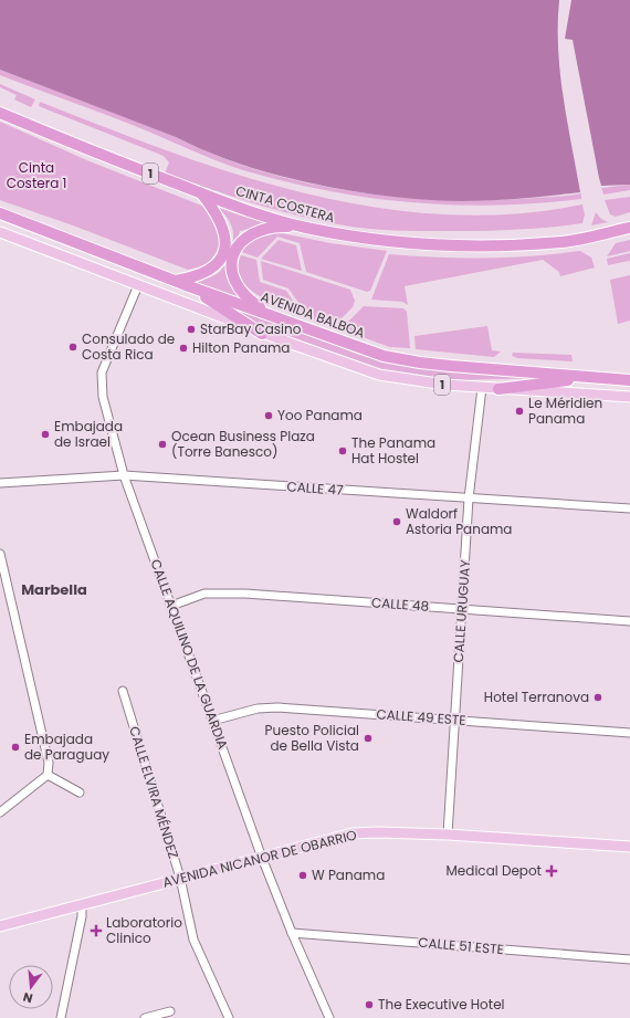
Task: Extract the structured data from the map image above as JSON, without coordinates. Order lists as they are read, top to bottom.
{
  "streets": {
    "highway": ["1", "CINTA COSTERA", "AVENIDA BALBOA"],
    "main road": ["AVENIDA NICANOR DE OBARRIO"],
    "street": [
      "CALLE 47",
      "CALLE 48",
      "CALLE URUGUAY",
      "CALLE AQUILINO DE LA GUARDIA",
      "CALLE 49 ESTE",
      "CALLE ELVIRA MÉNDEZ",
      "CALLE 51 ESTE"
    ]
  },
  "crossings": [
    ["1", "CALLE URUGUAY"],
    ["CALLE 47", "CALLE URUGUAY"],
    ["CALLE 47", "CALLE AQUILINO DE LA GUARDIA"],
    ["CALLE 48", "CALLE URUGUAY"],
    ["CALLE 48", "CALLE AQUILINO DE LA GUARDIA"],
    ["CALLE URUGUAY", "CALLE 49 ESTE"],
    ["CALLE URUGUAY", "AVENIDA NICANOR DE OBARRIO"],
    ["CALLE AQUILINO DE LA GUARDIA", "CALLE 49 ESTE"],
    ["CALLE AQUILINO DE LA GUARDIA", "AVENIDA NICANOR DE OBARRIO"],
    ["CALLE AQUILINO DE LA GUARDIA", "CALLE 51 ESTE"],
    ["CALLE ELVIRA MÉNDEZ", "AVENIDA NICANOR DE OBARRIO"]
  ],
  "districts": ["Marbella"],
  "parks": ["Cinta Costera 1"],
  "places": {
    "other": [
      "StarBay Casino",
      "Consulado de Costa Rica",
      "Hilton Panama",
      "Le Méridien Panama",
      "Yoo Panama",
      "Embajada de Israel",
      "Ocean Business Plaza (Torre Banesco)",
      "The Panama Hat Hostel",
      "Waldorf Astoria Panama",
      "Hotel Terranova",
      "Puesto Policial de Bella Vista",
      "Embajada de Paraguay",
      "W Panama",
      "The Executive Hotel"
    ],
    "health": ["Medical Depot", "Laboratorio Clinico"]
  },
  "north": "bottom"
}
